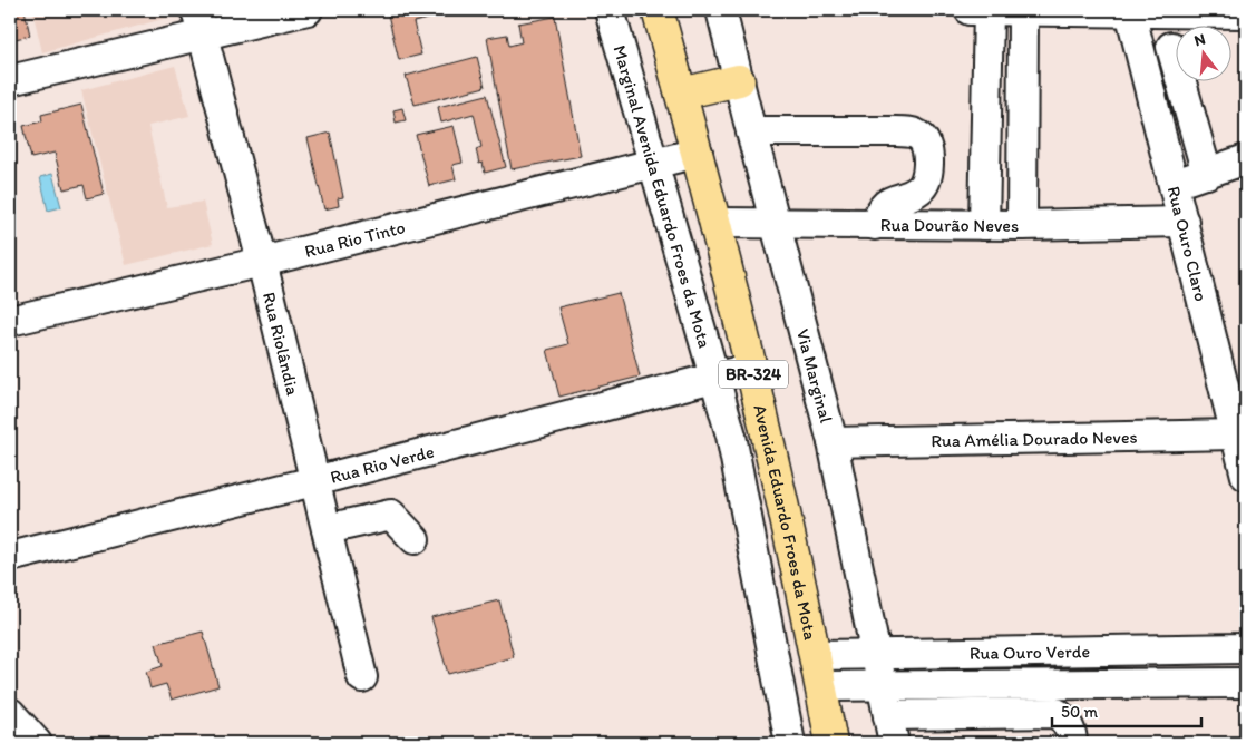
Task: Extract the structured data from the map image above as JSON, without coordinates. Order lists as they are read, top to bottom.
{
  "streets": {
    "highway": ["BR-324", "Avenida Eduardo Froes da Mota"],
    "street": [
      "Marginal Avenida Eduardo Froes da Mota",
      "Rua Dourão Neves",
      "Rua Rio Tinto",
      "Rua Ouro Claro",
      "Rua Riolândia",
      "Via Marginal",
      "Rua Amélia Dourado Neves",
      "Rua Rio Verde",
      "Rua Ouro Verde"
    ]
  },
  "crossings": [
    ["Marginal Avenida Eduardo Froes da Mota", "Rua Rio Tinto"],
    ["Marginal Avenida Eduardo Froes da Mota", "Rua Rio Verde"],
    ["Rua Dourão Neves", "Rua Ouro Claro"],
    ["Rua Dourão Neves", "Via Marginal"],
    ["Rua Dourão Neves", "Avenida Eduardo Froes da Mota"],
    ["Rua Rio Tinto", "Rua Riolândia"],
    ["Rua Rio Tinto", "Avenida Eduardo Froes da Mota"],
    ["Rua Ouro Claro", "Rua Amélia Dourado Neves"],
    ["Rua Riolândia", "Rua Rio Verde"],
    ["Via Marginal", "Rua Amélia Dourado Neves"],
    ["Via Marginal", "Rua Ouro Verde"],
    ["Rua Rio Verde", "Avenida Eduardo Froes da Mota"],
    ["Avenida Eduardo Froes da Mota", "Rua Ouro Verde"]
  ],
  "scale_bar": "50 m",
  "north": "top"
}
